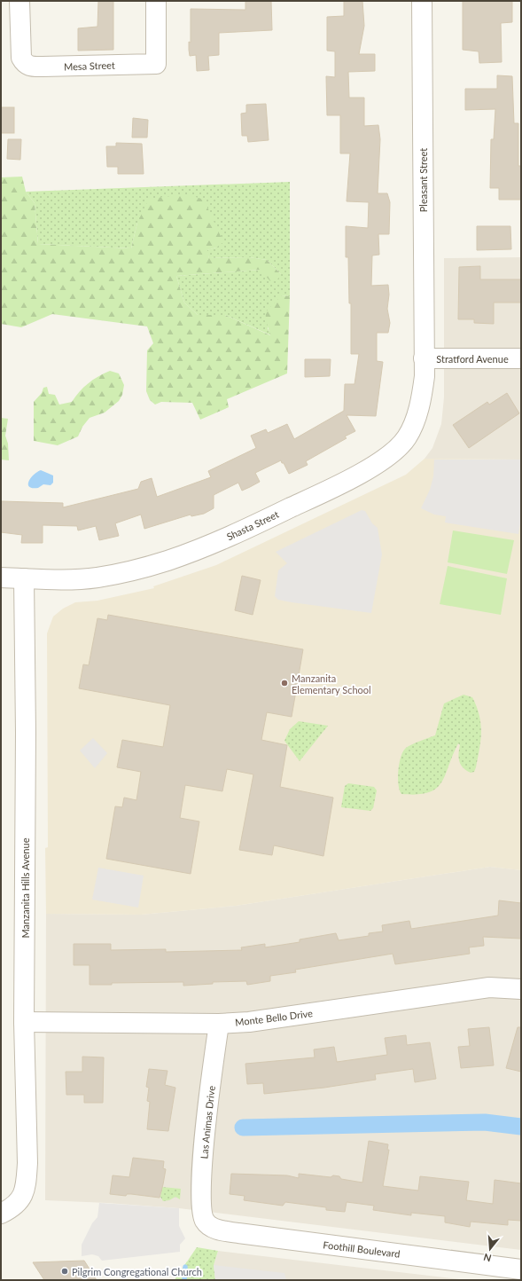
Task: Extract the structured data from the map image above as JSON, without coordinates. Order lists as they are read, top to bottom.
{
  "streets": {
    "street": [
      "Mesa Street",
      "Pleasant Street",
      "Stratford Avenue",
      "Shasta Street",
      "Manzanita Hills Avenue",
      "Monte Bello Drive",
      "Las Animas Drive",
      "Foothill Boulevard"
    ]
  },
  "crossings": [
    ["Pleasant Street", "Stratford Avenue"],
    ["Pleasant Street", "Shasta Street"],
    ["Stratford Avenue", "Shasta Street"],
    ["Shasta Street", "Manzanita Hills Avenue"],
    ["Manzanita Hills Avenue", "Monte Bello Drive"],
    ["Monte Bello Drive", "Las Animas Drive"],
    ["Las Animas Drive", "Foothill Boulevard"]
  ],
  "places": ["Manzanita Elementary School", "Pilgrim Congregational Church"],
  "north": "bottom"
}
